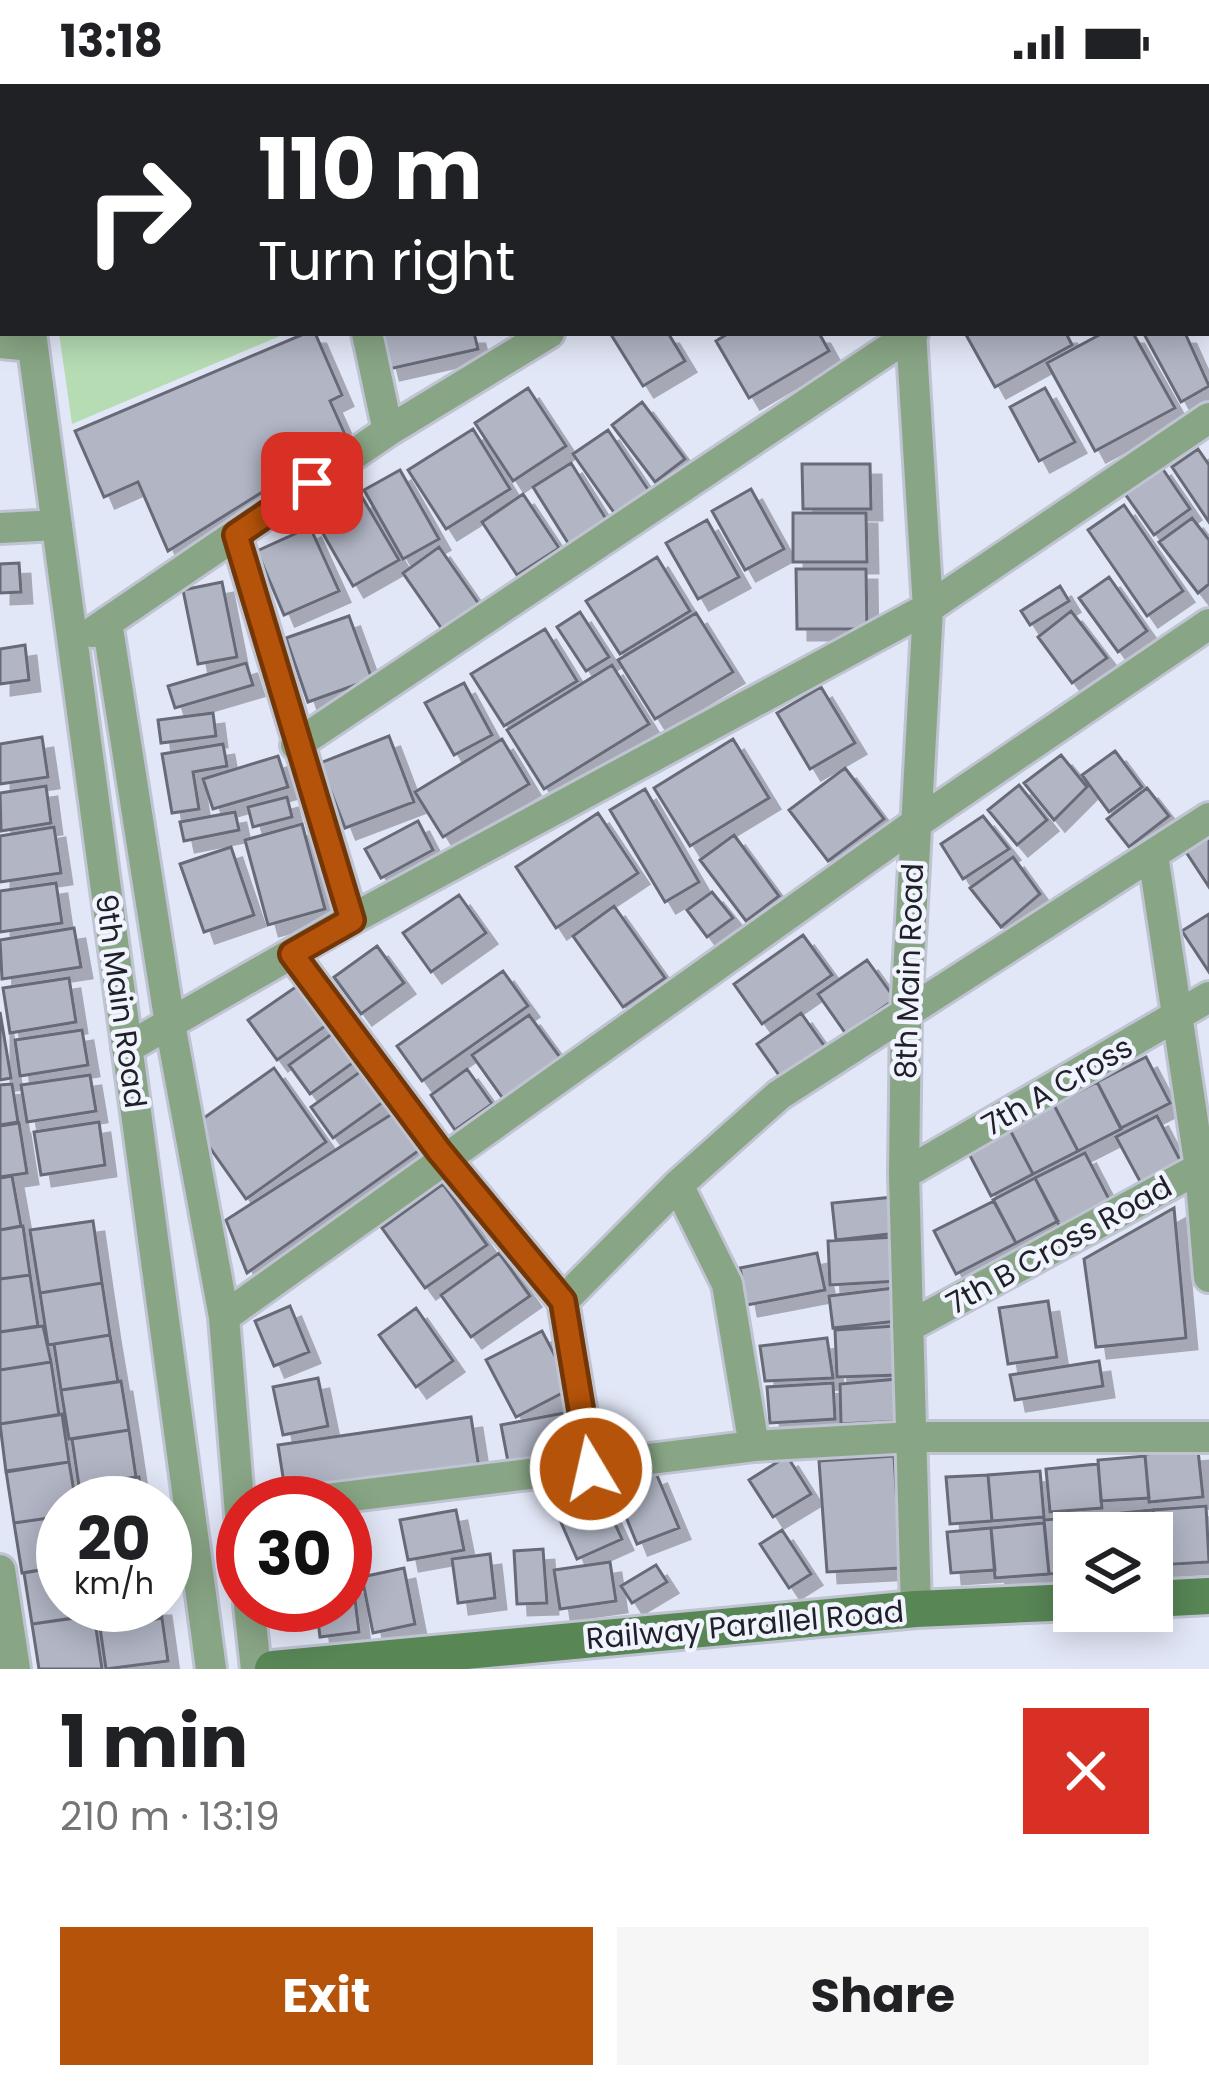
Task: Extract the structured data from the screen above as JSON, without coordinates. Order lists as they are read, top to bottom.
{
  "streets": {
    "street": [
      "8th Main Road",
      "9th Main Road",
      "7th A Cross",
      "7th B Cross Road",
      "Railway Parallel Road"
    ]
  },
  "crossings": [
    ["8th Main Road", "7th A Cross"],
    ["8th Main Road", "7th B Cross Road"],
    ["8th Main Road", "Railway Parallel Road"]
  ],
  "page": {
    "status": "13:18",
    "turn": ["110 m", "Turn right"],
    "speed": "20 km/h",
    "limit": "30",
    "heading": ["1 min", "210 m · 13:19"],
    "buttons": ["Exit", "Share"]
  }
}
